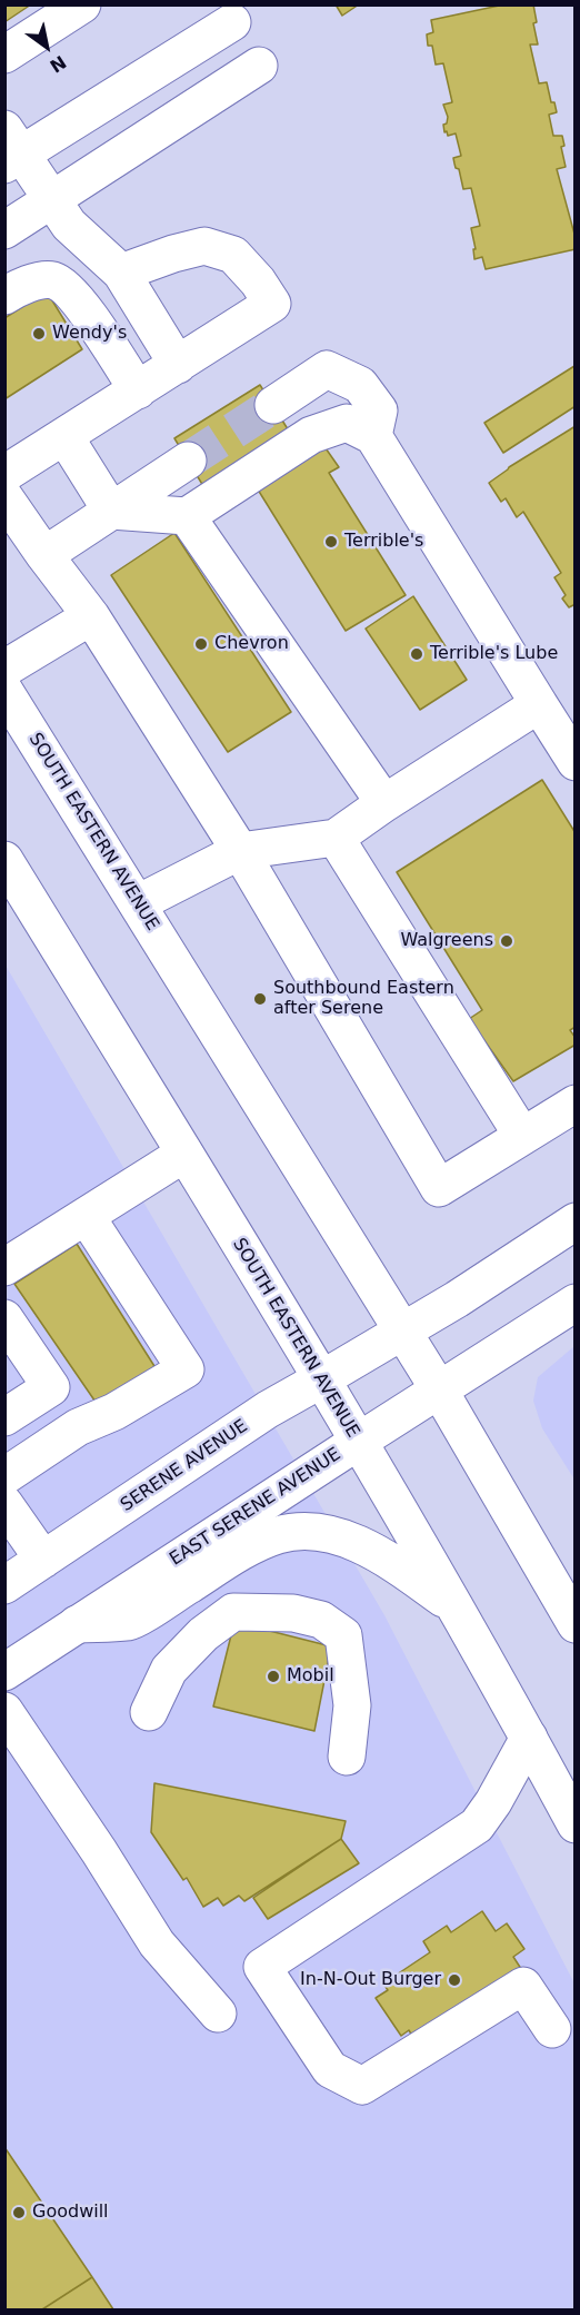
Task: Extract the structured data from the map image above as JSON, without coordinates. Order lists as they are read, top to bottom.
{
  "streets": {
    "main road": ["SOUTH EASTERN AVENUE", "SERENE AVENUE", "EAST SERENE AVENUE"]
  },
  "crossings": [
    ["SOUTH EASTERN AVENUE", "SERENE AVENUE"],
    ["SOUTH EASTERN AVENUE", "EAST SERENE AVENUE"]
  ],
  "places": [
    "Wendy's",
    "Terrible's",
    "Chevron",
    "Terrible's Lube",
    "Walgreens",
    "Southbound Eastern after Serene",
    "Mobil",
    "In-N-Out Burger",
    "Goodwill"
  ],
  "north": "bottom right"
}
